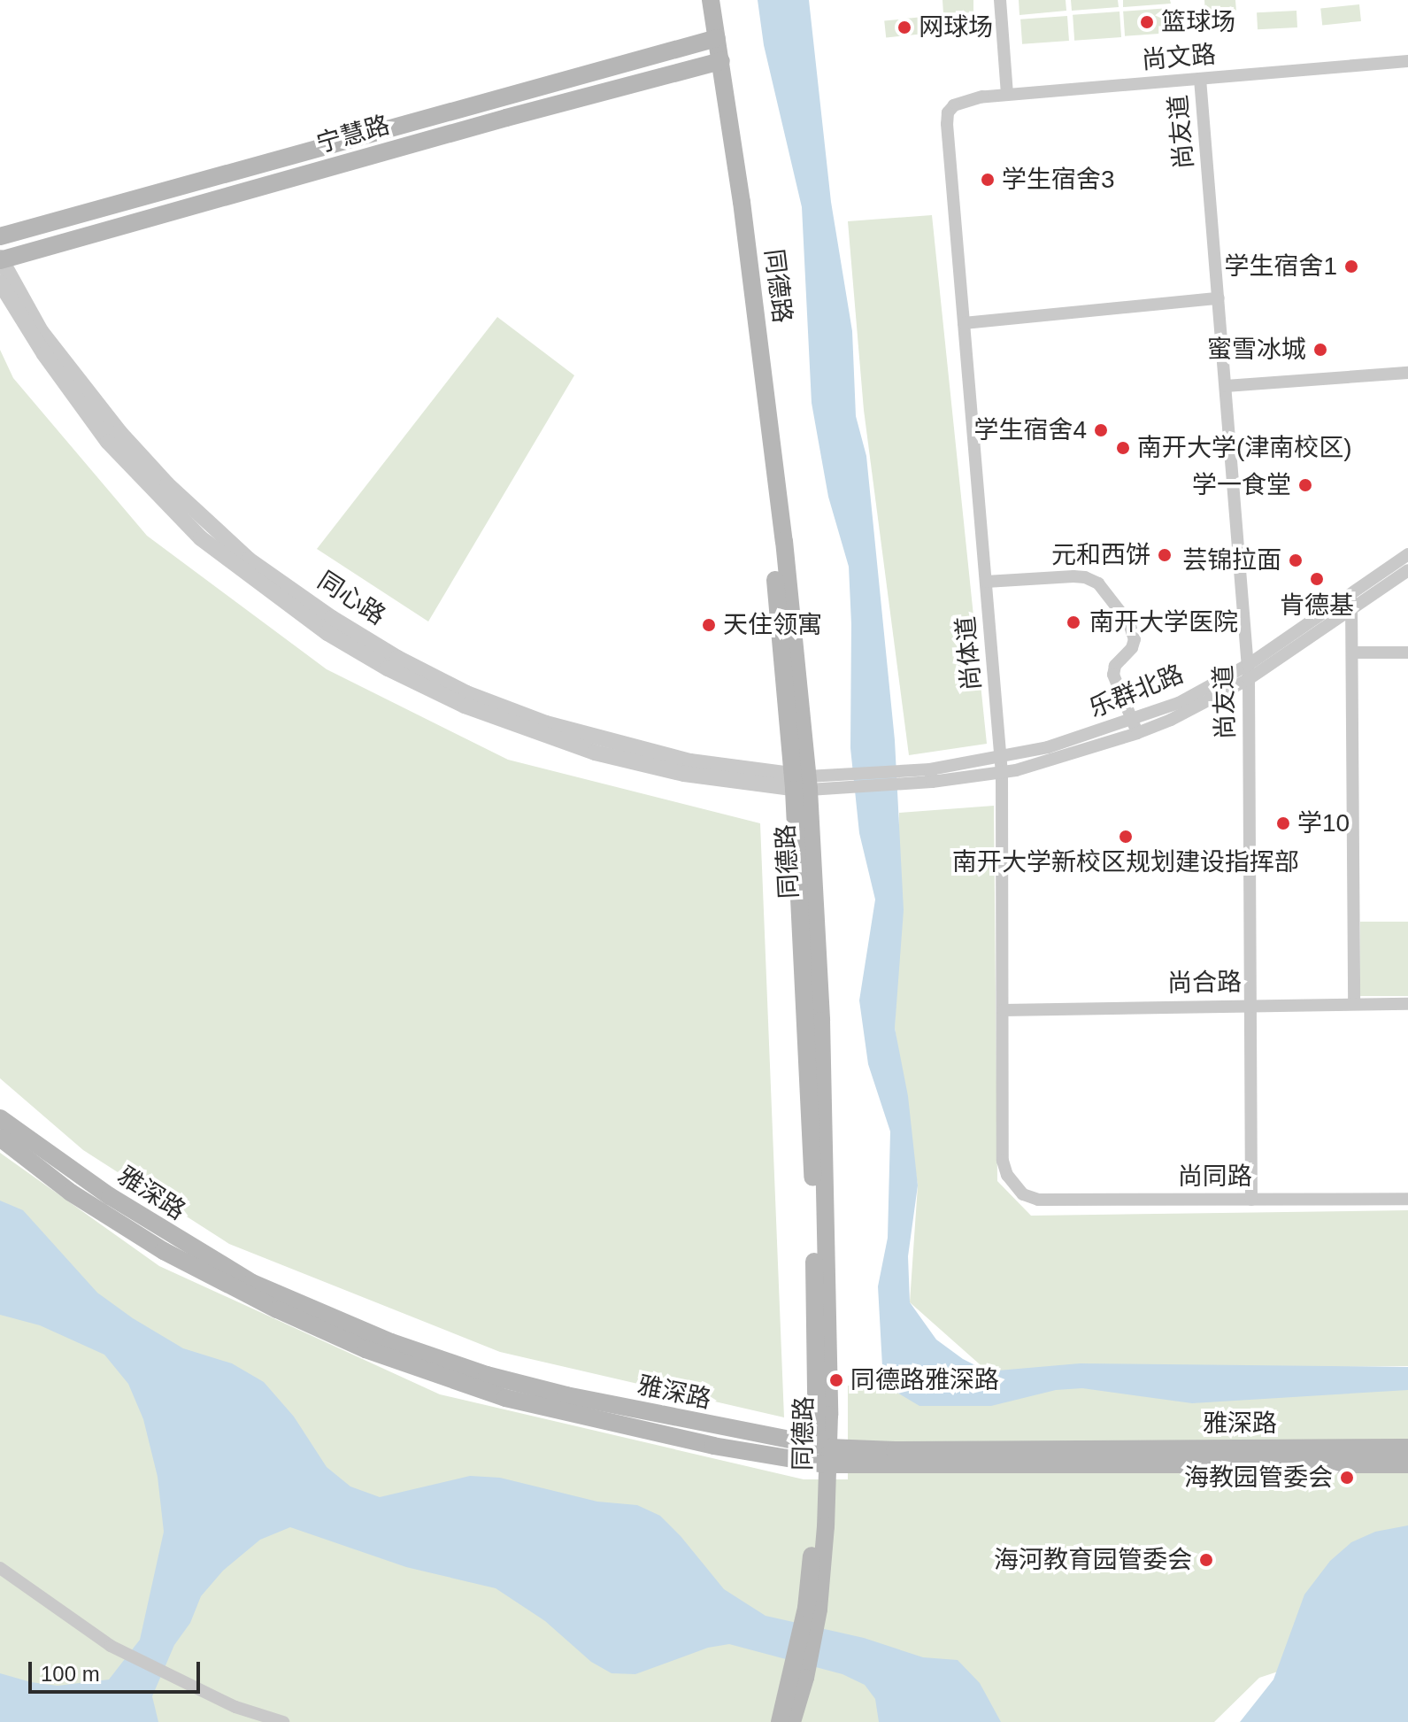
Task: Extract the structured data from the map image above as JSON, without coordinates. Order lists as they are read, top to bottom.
{
  "streets": {
    "main road": ["宁慧路", "同德路", "雅深路"],
    "street": [
      "尚文路",
      "尚友道",
      "同心路",
      "尚体道",
      "乐群北路",
      "尚合路",
      "尚同路"
    ]
  },
  "crossings": [
    ["尚文路", "尚友道"],
    ["尚文路", "尚体道"],
    ["尚友道", "乐群北路"],
    ["尚友道", "尚合路"],
    ["尚友道", "尚同路"],
    ["宁慧路", "同德路"],
    ["宁慧路", "同心路"],
    ["同德路", "同心路"],
    ["同德路", "乐群北路"],
    ["同德路", "雅深路"],
    ["同心路", "乐群北路"],
    ["尚体道", "乐群北路"],
    ["尚体道", "尚合路"],
    ["尚体道", "尚同路"]
  ],
  "places": [
    "篮球场",
    "网球场",
    "学生宿舍3",
    "学生宿舍1",
    "蜜雪冰城",
    "学生宿舍4",
    "南开大学(津南校区)",
    "学一食堂",
    "元和西饼",
    "芸锦拉面",
    "肯德基",
    "南开大学医院",
    "天住领寓",
    "学10",
    "南开大学新校区规划建设指挥部",
    "同德路雅深路",
    "海教园管委会",
    "海河教育园管委会"
  ],
  "scale_bar": "100 m"
}
